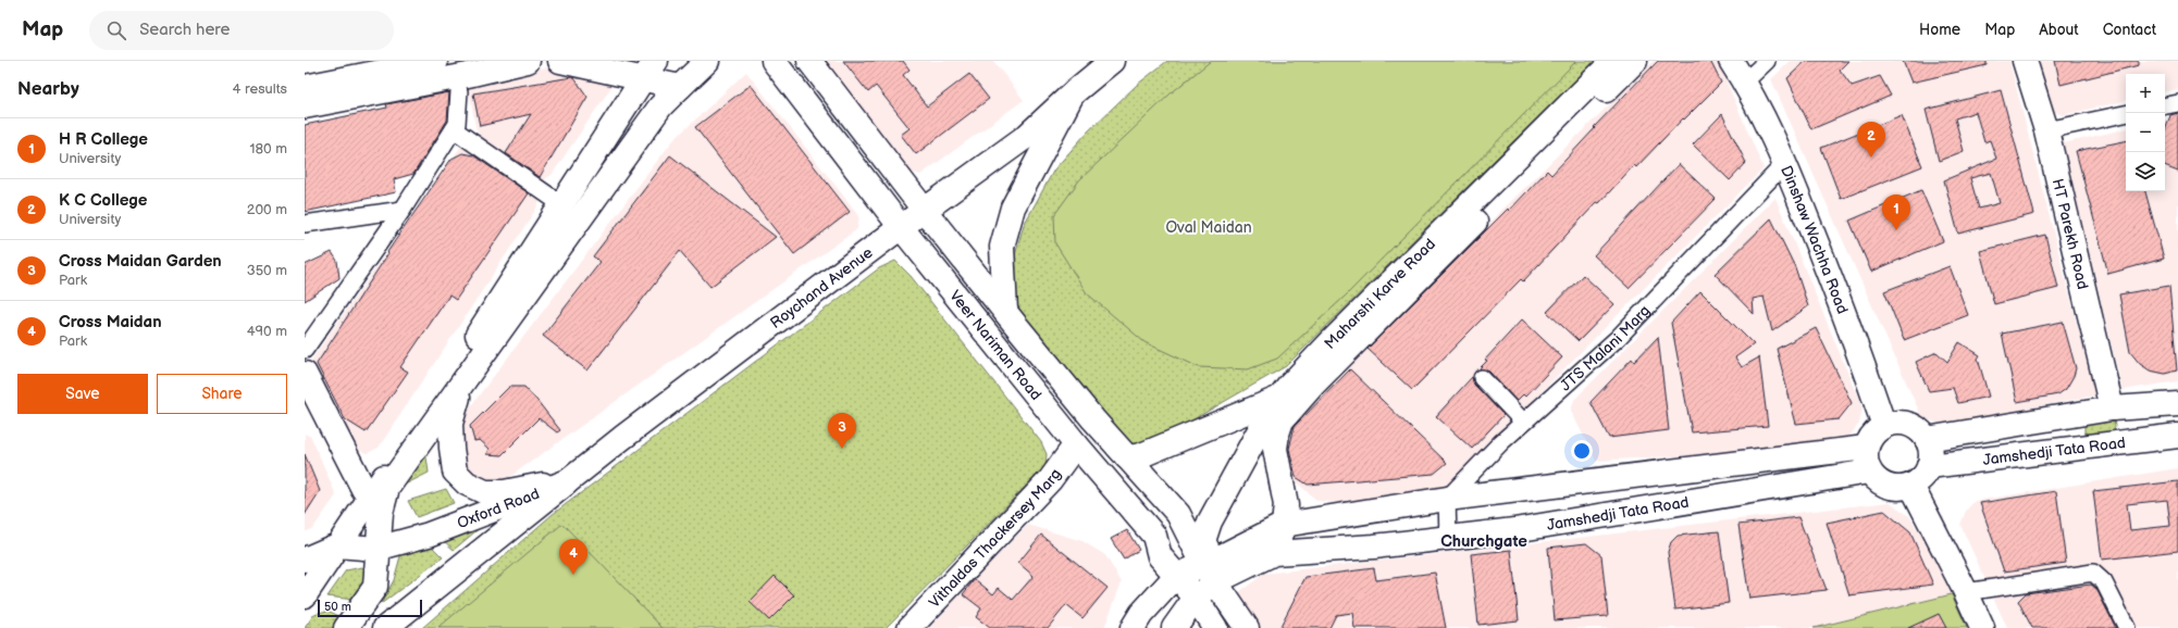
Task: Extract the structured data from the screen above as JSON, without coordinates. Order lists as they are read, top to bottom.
{
  "streets": {
    "main road": [
      "HT Parekh Road",
      "Dinshaw Wachha Road",
      "Roychand Avenue",
      "Maharshi Karve Road",
      "Veer Nariman Road",
      "Jamshedji Tata Road",
      "Oxford Road",
      "Vithaldas Thackersey Marg"
    ],
    "street": ["JTS Malani Marg"]
  },
  "crossings": [
    ["HT Parekh Road", "Jamshedji Tata Road"],
    ["Dinshaw Wachha Road", "JTS Malani Marg"],
    ["Dinshaw Wachha Road", "Jamshedji Tata Road"],
    ["Roychand Avenue", "Veer Nariman Road"],
    ["Roychand Avenue", "Oxford Road"],
    ["Maharshi Karve Road", "Veer Nariman Road"],
    ["Maharshi Karve Road", "Jamshedji Tata Road"],
    ["Veer Nariman Road", "Jamshedji Tata Road"],
    ["Veer Nariman Road", "Vithaldas Thackersey Marg"]
  ],
  "districts": ["Churchgate"],
  "parks": ["Oval Maidan"],
  "scale_bar": "50 m",
  "page": {
    "header": "Map",
    "search": "Search here",
    "nav": [
      "Home",
      "Map",
      "About",
      "Contact"
    ],
    "heading": ["Nearby", "4 results"],
    "map_buttons": ["+", "−"],
    "list": [
      {
        "mark": "1",
        "name": "H R College",
        "note": "University",
        "value": "180 m"
      },
      {
        "mark": "2",
        "name": "K C College",
        "note": "University",
        "value": "200 m"
      },
      {
        "mark": "3",
        "name": "Cross Maidan Garden",
        "note": "Park",
        "value": "350 m"
      },
      {
        "mark": "4",
        "name": "Cross Maidan",
        "note": "Park",
        "value": "490 m"
      }
    ],
    "pins": [
      "2",
      "1",
      "3",
      "4"
    ],
    "buttons": ["Save", "Share"],
    "scale": "50 m"
  }
}
